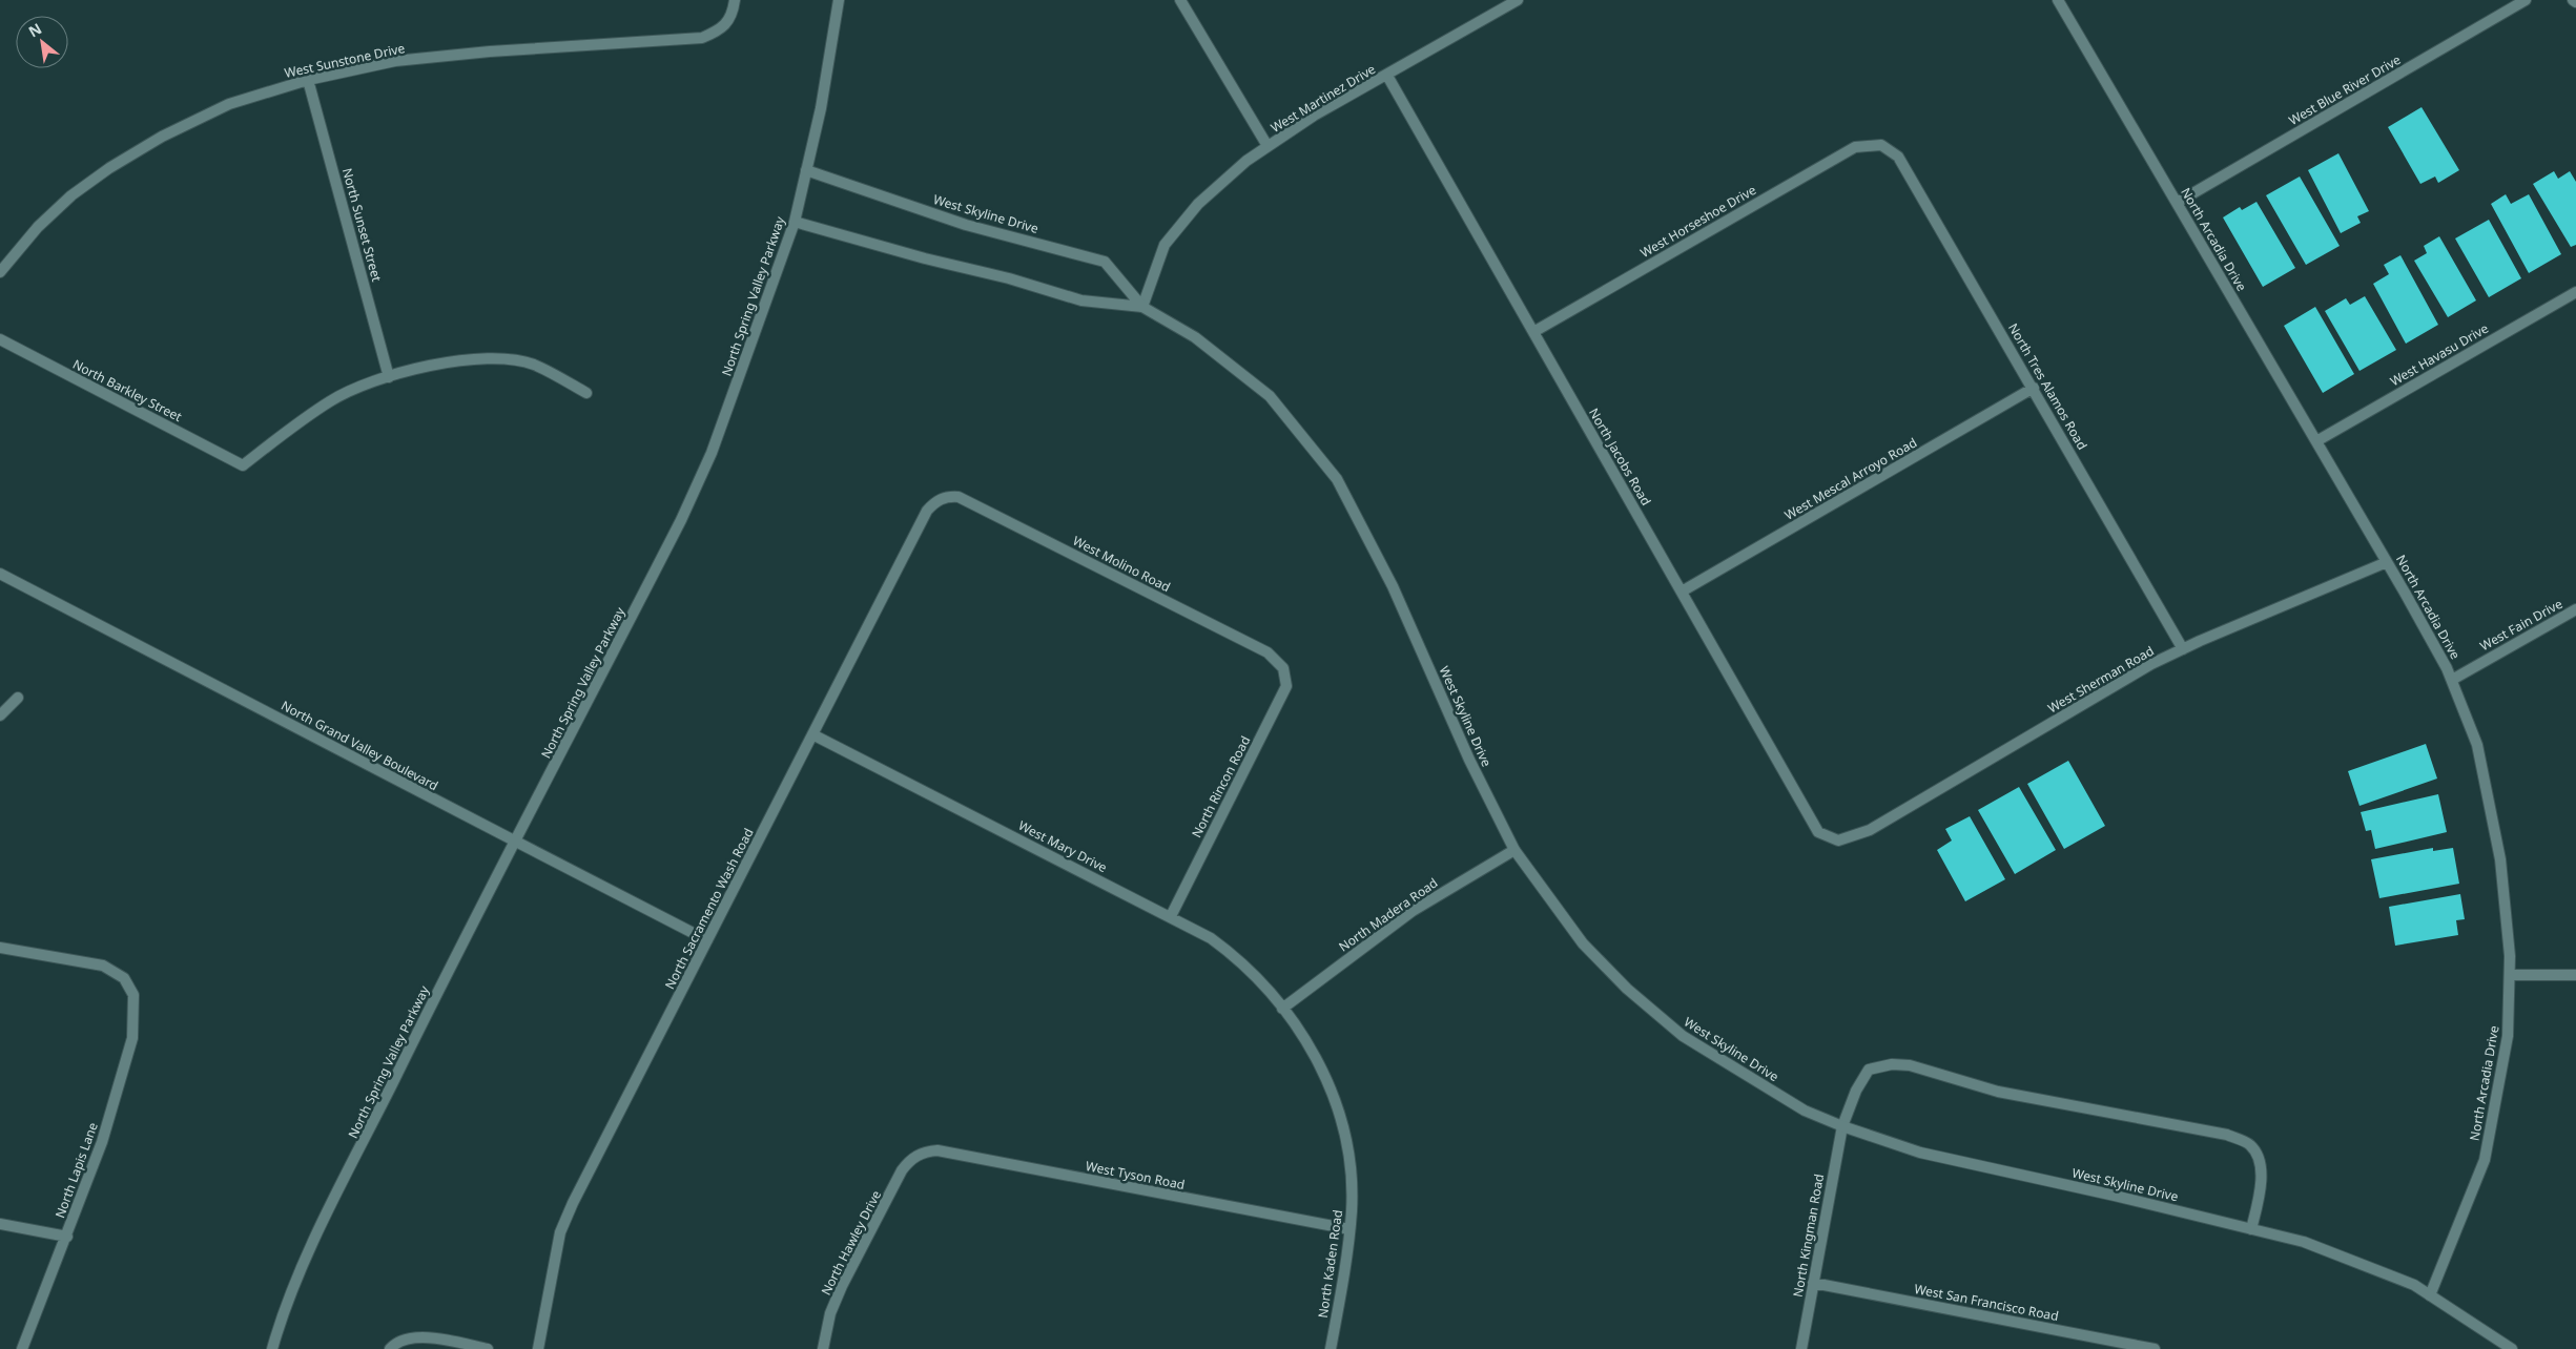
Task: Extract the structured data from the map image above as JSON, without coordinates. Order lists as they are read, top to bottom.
{
  "streets": {
    "street": [
      "West Sunstone Drive",
      "West Blue River Drive",
      "West Martinez Drive",
      "West Skyline Drive",
      "West Horseshoe Drive",
      "North Sunset Street",
      "North Arcadia Drive",
      "North Spring Valley Parkway",
      "West Havasu Drive",
      "North Tres Alamos Road",
      "North Barkley Street",
      "North Jacobs Road",
      "West Mescal Arroyo Road",
      "West Molino Road",
      "West Fain Drive",
      "West Sherman Road",
      "North Grand Valley Boulevard",
      "North Rincon Road",
      "West Mary Drive",
      "North Sacramento Wash Road",
      "North Madera Road",
      "North Lapis Lane",
      "West Tyson Road",
      "North Kingman Road",
      "North Hawley Drive",
      "North Kaden Road",
      "West San Francisco Road"
    ]
  },
  "crossings": [
    ["West Sunstone Drive", "North Sunset Street"],
    ["West Blue River Drive", "North Arcadia Drive"],
    ["West Martinez Drive", "West Skyline Drive"],
    ["West Martinez Drive", "North Jacobs Road"],
    ["West Skyline Drive", "North Arcadia Drive"],
    ["West Skyline Drive", "North Spring Valley Parkway"],
    ["West Skyline Drive", "North Madera Road"],
    ["West Skyline Drive", "North Kingman Road"],
    ["West Horseshoe Drive", "North Tres Alamos Road"],
    ["West Horseshoe Drive", "North Jacobs Road"],
    ["North Sunset Street", "North Barkley Street"],
    ["North Arcadia Drive", "West Havasu Drive"],
    ["North Arcadia Drive", "West Fain Drive"],
    ["North Arcadia Drive", "West Sherman Road"],
    ["North Spring Valley Parkway", "North Grand Valley Boulevard"],
    ["North Tres Alamos Road", "West Mescal Arroyo Road"],
    ["North Tres Alamos Road", "West Sherman Road"],
    ["North Jacobs Road", "West Mescal Arroyo Road"],
    ["North Jacobs Road", "West Sherman Road"],
    ["West Molino Road", "North Rincon Road"],
    ["West Molino Road", "North Sacramento Wash Road"],
    ["North Grand Valley Boulevard", "North Sacramento Wash Road"],
    ["North Rincon Road", "West Mary Drive"],
    ["West Mary Drive", "North Sacramento Wash Road"],
    ["West Mary Drive", "North Madera Road"],
    ["West Mary Drive", "North Kaden Road"],
    ["North Madera Road", "North Kaden Road"],
    ["West Tyson Road", "North Hawley Drive"],
    ["West Tyson Road", "North Kaden Road"],
    ["North Kingman Road", "West San Francisco Road"]
  ],
  "north": "top left"
}
